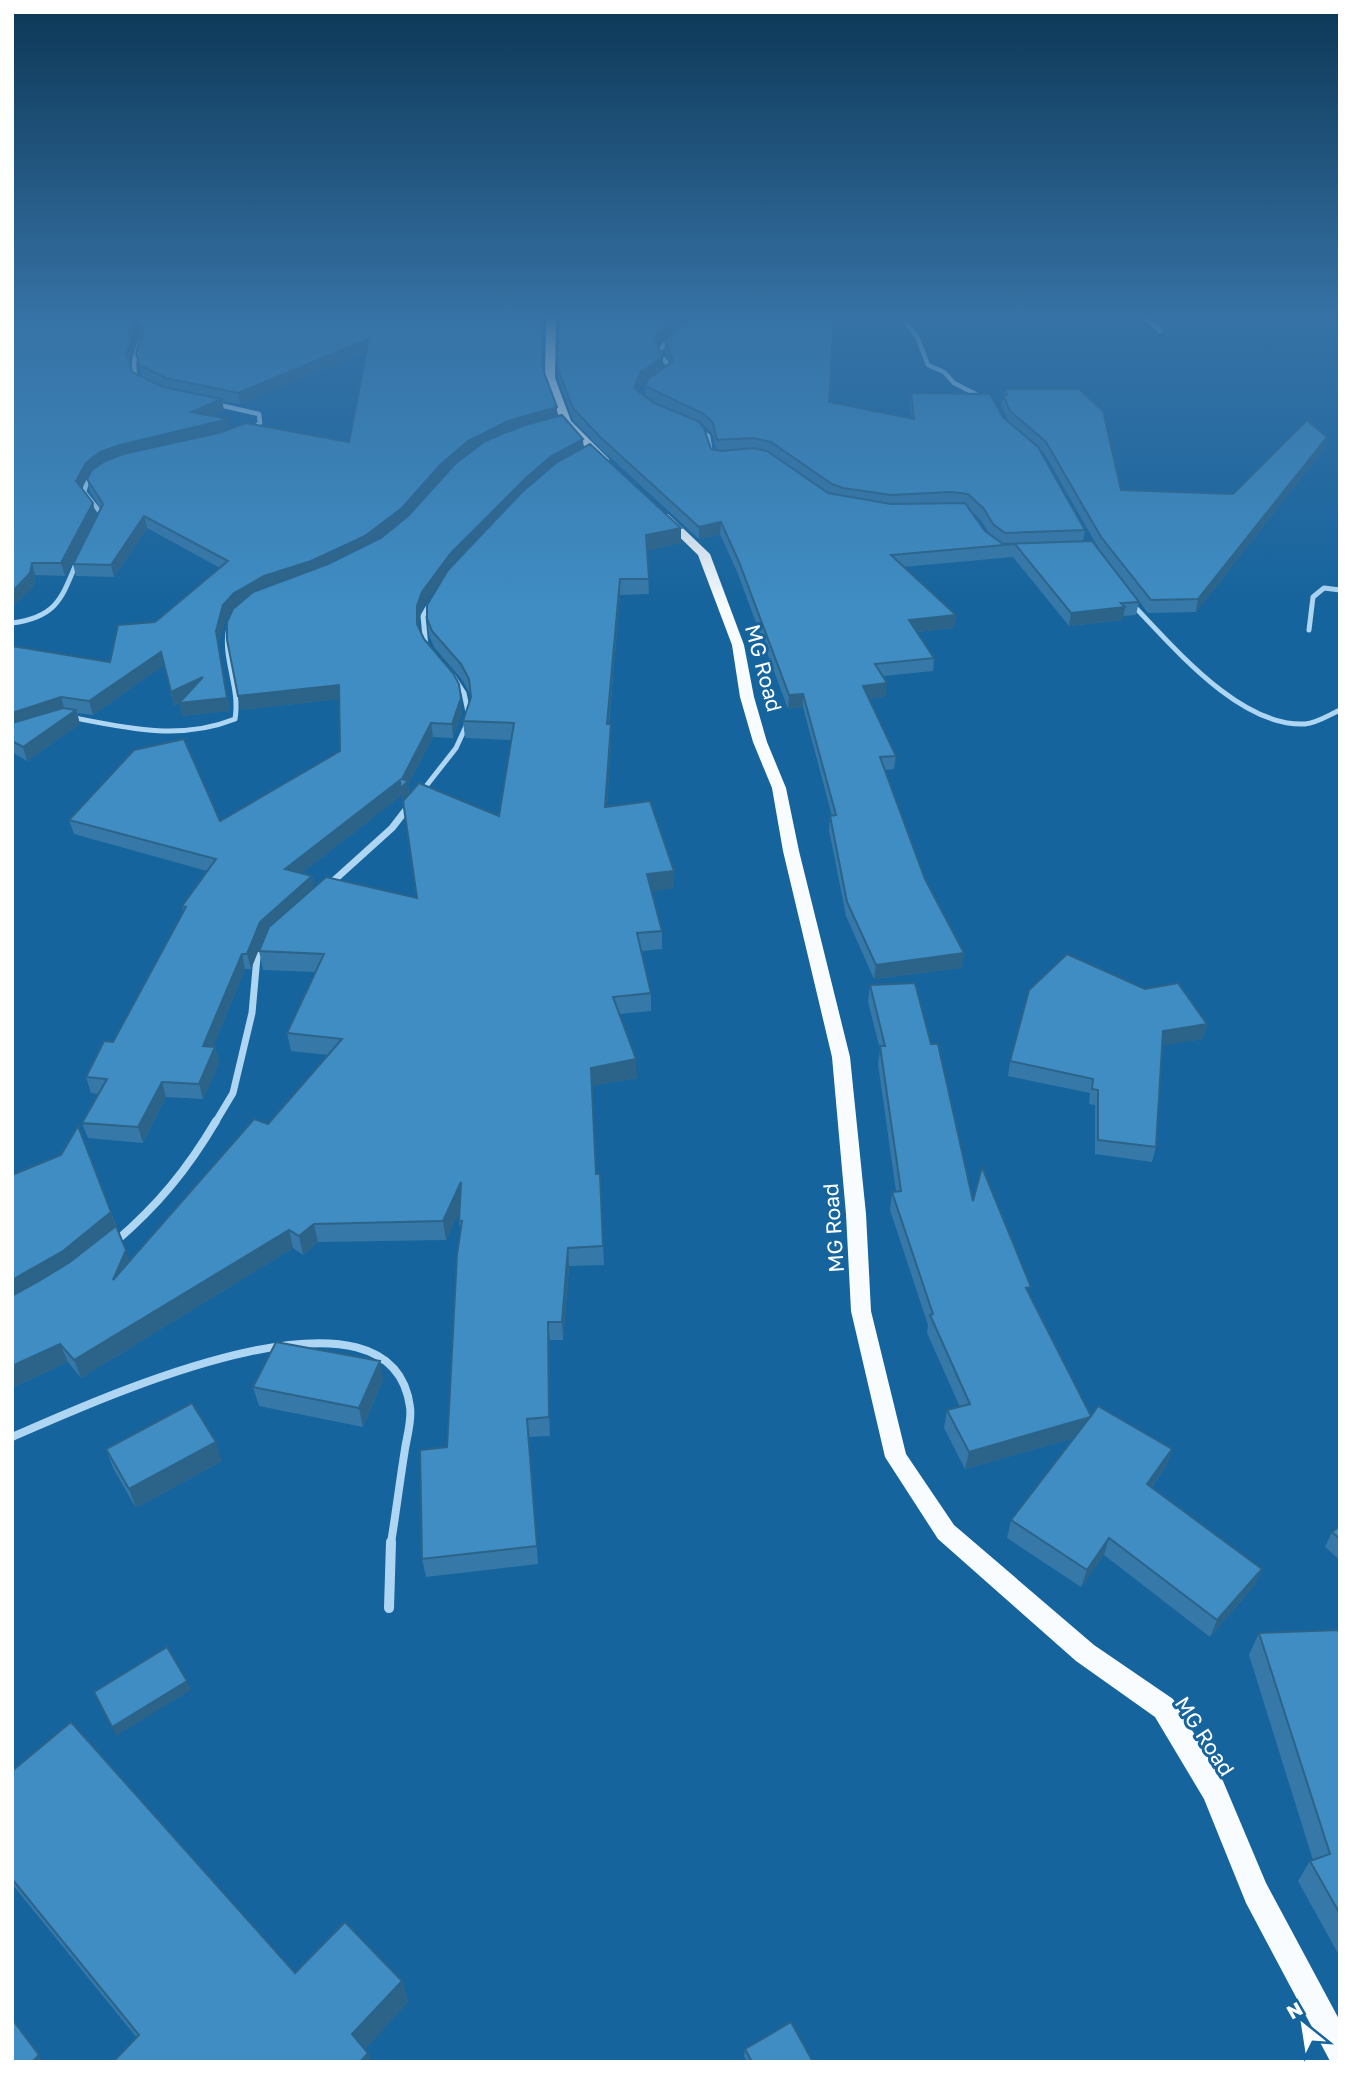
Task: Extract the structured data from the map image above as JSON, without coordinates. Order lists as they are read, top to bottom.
{
  "streets": {
    "main road": ["MG Road"]
  },
  "north": "top left"
}
